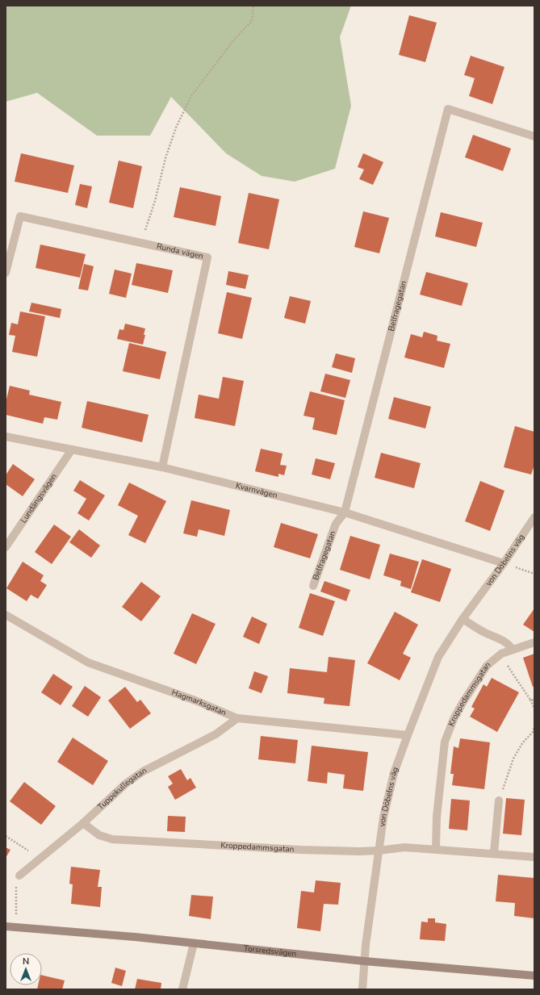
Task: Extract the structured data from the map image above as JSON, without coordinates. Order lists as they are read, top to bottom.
{
  "streets": {
    "street": [
      "Runda vägen",
      "Belfragegatan",
      "Kvarnvägen",
      "Lundängsvägen",
      "von Döbelns väg",
      "Kroppedammsgatan",
      "Hagmarksgatan",
      "Tuppekullegatan",
      "Torsredsvägen"
    ]
  },
  "crossings": [
    ["Runda vägen", "Kvarnvägen"],
    ["Belfragegatan", "Kvarnvägen"],
    ["Kvarnvägen", "Lundängsvägen"],
    ["Kvarnvägen", "von Döbelns väg"],
    ["von Döbelns väg", "Kroppedammsgatan"],
    ["von Döbelns väg", "Hagmarksgatan"],
    ["von Döbelns väg", "Torsredsvägen"],
    ["Kroppedammsgatan", "Tuppekullegatan"],
    ["Hagmarksgatan", "Tuppekullegatan"]
  ],
  "north": "top"
}
